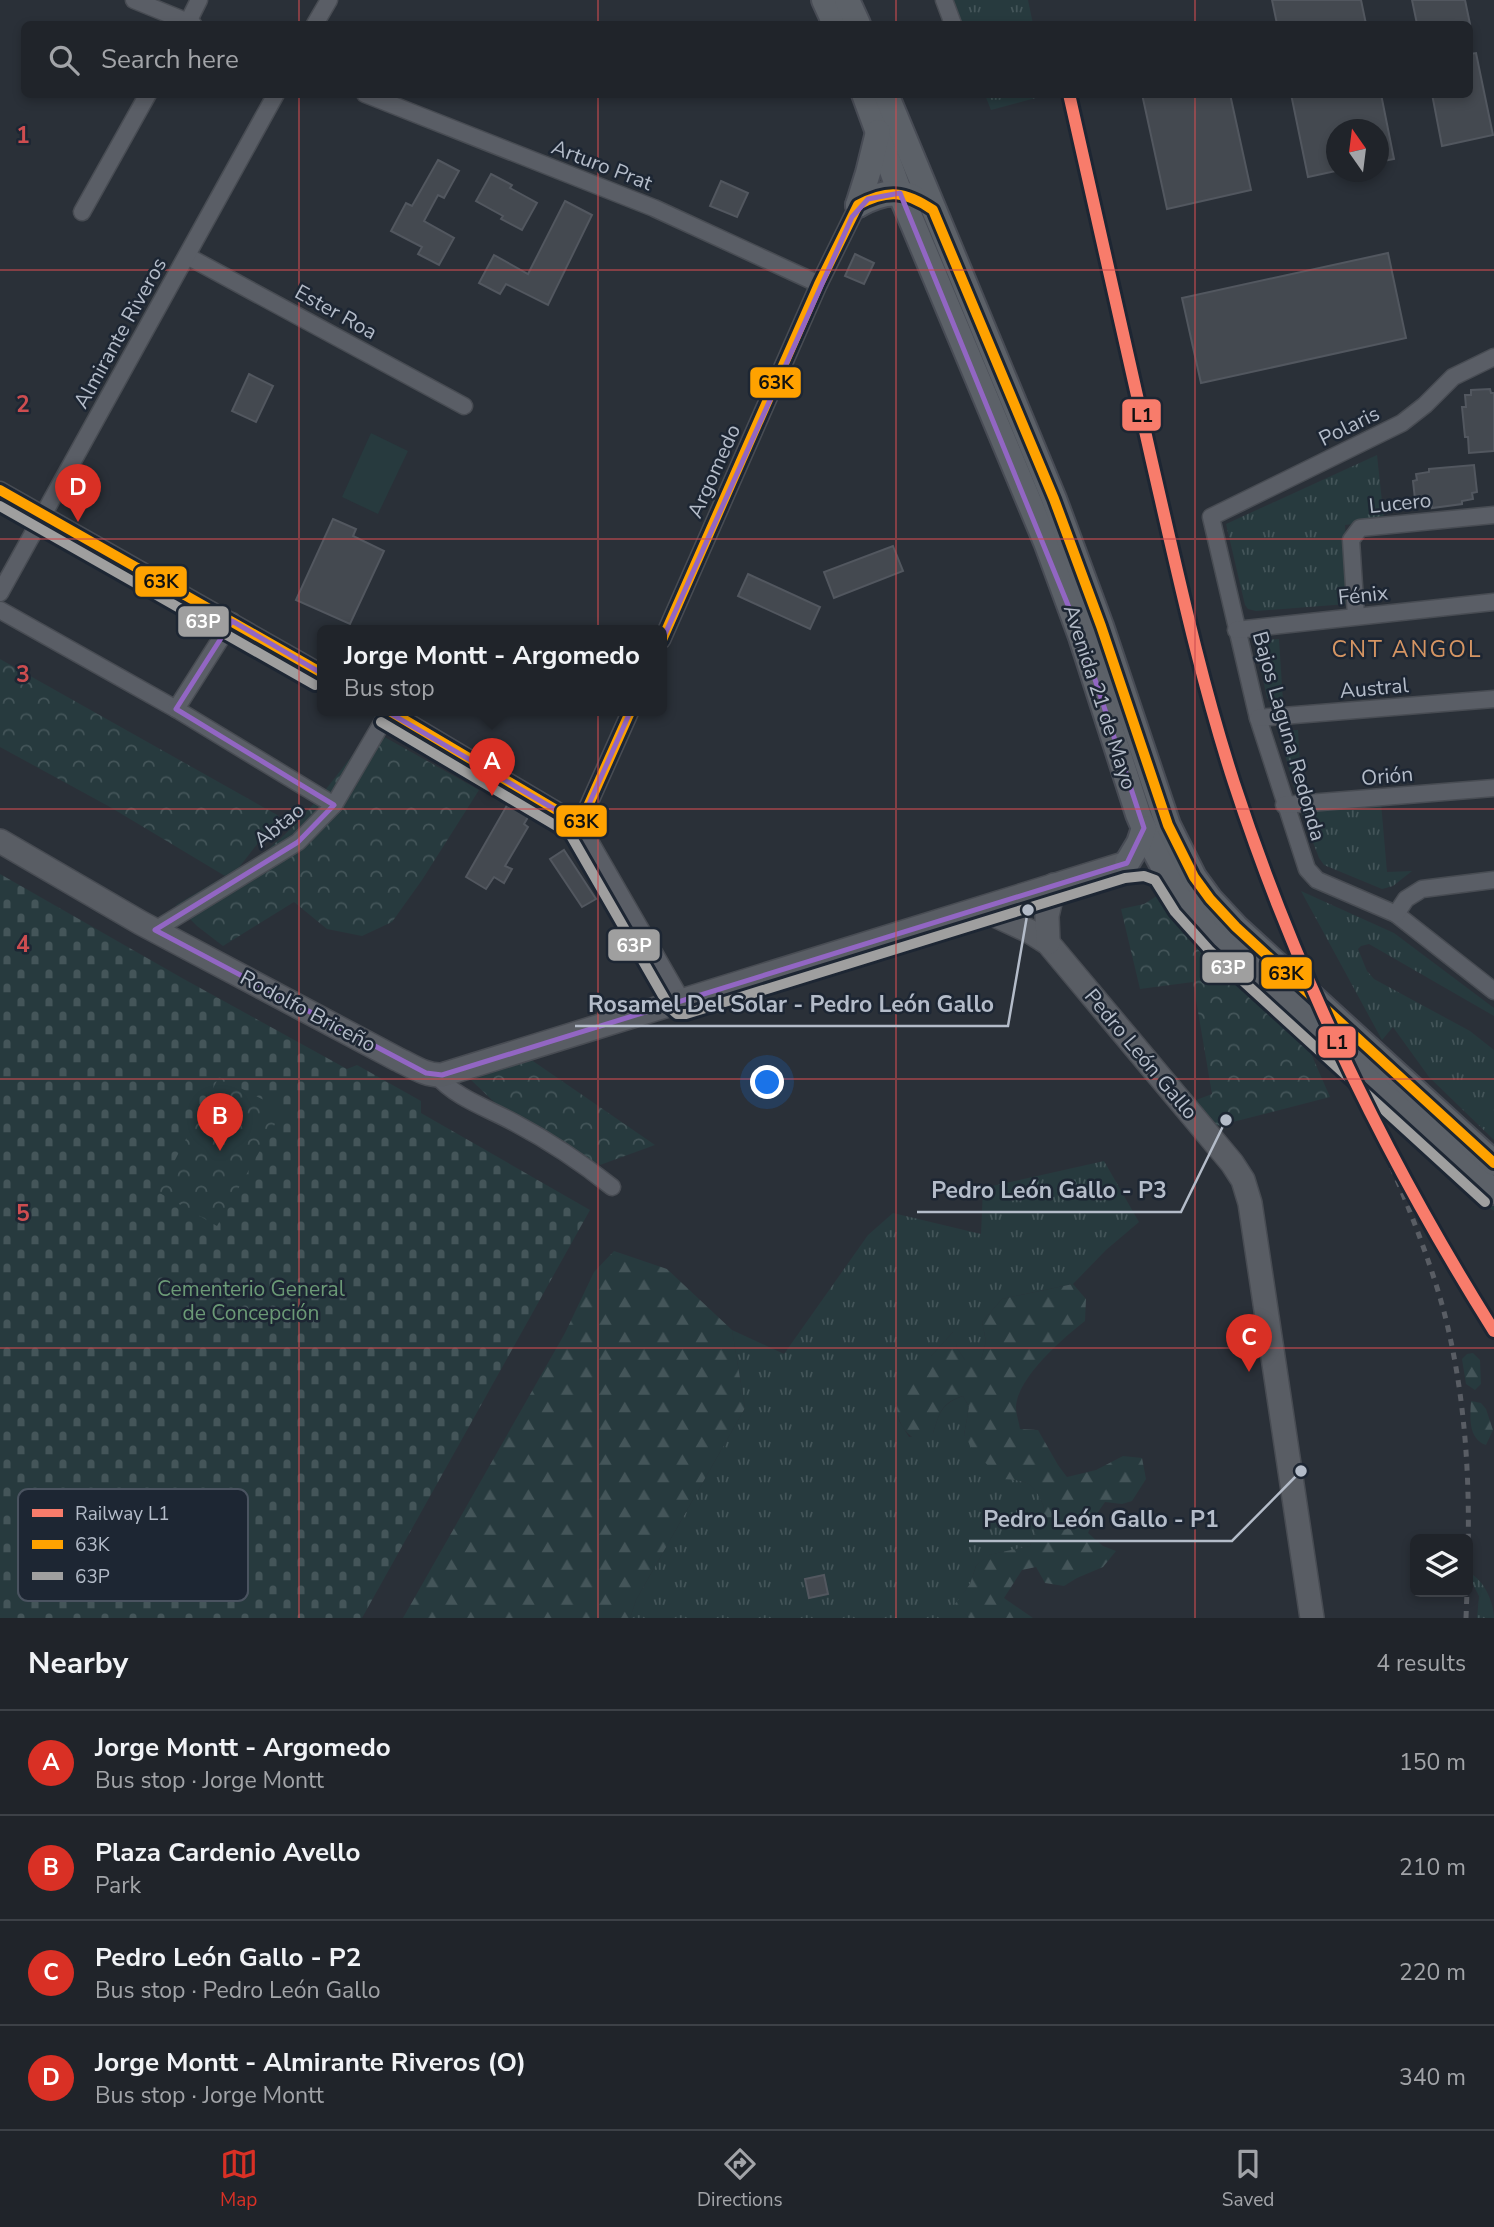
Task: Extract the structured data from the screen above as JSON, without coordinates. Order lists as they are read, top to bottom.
{
  "streets": {
    "main road": ["Avenida 21 de Mayo"],
    "street": [
      "Arturo Prat",
      "Ester Roa",
      "Almirante Riveros",
      "Polaris",
      "Argomedo",
      "Lucero",
      "Fénix",
      "Austral",
      "Bajos Laguna Redonda",
      "Orión",
      "Abtao",
      "Rodolfo Briceño",
      "Pedro León Gallo"
    ]
  },
  "crossings": [
    ["Arturo Prat", "Argomedo"],
    ["Ester Roa", "Almirante Riveros"],
    ["Polaris", "Bajos Laguna Redonda"],
    ["Lucero", "Fénix"],
    ["Fénix", "Bajos Laguna Redonda"],
    ["Austral", "Bajos Laguna Redonda"],
    ["Bajos Laguna Redonda", "Orión"],
    ["Abtao", "Rodolfo Briceño"]
  ],
  "districts": ["CNT ANGOL"],
  "parks": ["Cementerio General de Concepción"],
  "places": ["Rosamel Del Solar - Pedro León Gallo", "Pedro León Gallo - P3", "Pedro León Gallo - P1"],
  "lines": ["rail line L1", "transit line 63K", "transit line 63P"],
  "legend": ["Railway L1", "63K", "63P"],
  "north": "top",
  "page": {
    "search": "Search here",
    "pins": [
      "D",
      "A",
      "B",
      "C"
    ],
    "popup": ["Jorge Montt - Argomedo", "Bus stop"],
    "heading": ["Nearby", "4 results"],
    "list": [
      {
        "mark": "A",
        "name": "Jorge Montt - Argomedo",
        "note": "Bus stop · Jorge Montt",
        "value": "150 m"
      },
      {
        "mark": "B",
        "name": "Plaza Cardenio Avello",
        "note": "Park",
        "value": "210 m"
      },
      {
        "mark": "C",
        "name": "Pedro León Gallo - P2",
        "note": "Bus stop · Pedro León Gallo",
        "value": "220 m"
      },
      {
        "mark": "D",
        "name": "Jorge Montt - Almirante Riveros (O)",
        "note": "Bus stop · Jorge Montt",
        "value": "340 m"
      }
    ],
    "nav": ["Map", "Directions", "Saved"]
  },
  "grid": {
    "rows": [
      "1",
      "2",
      "3",
      "4",
      "5"
    ]
  }
}
